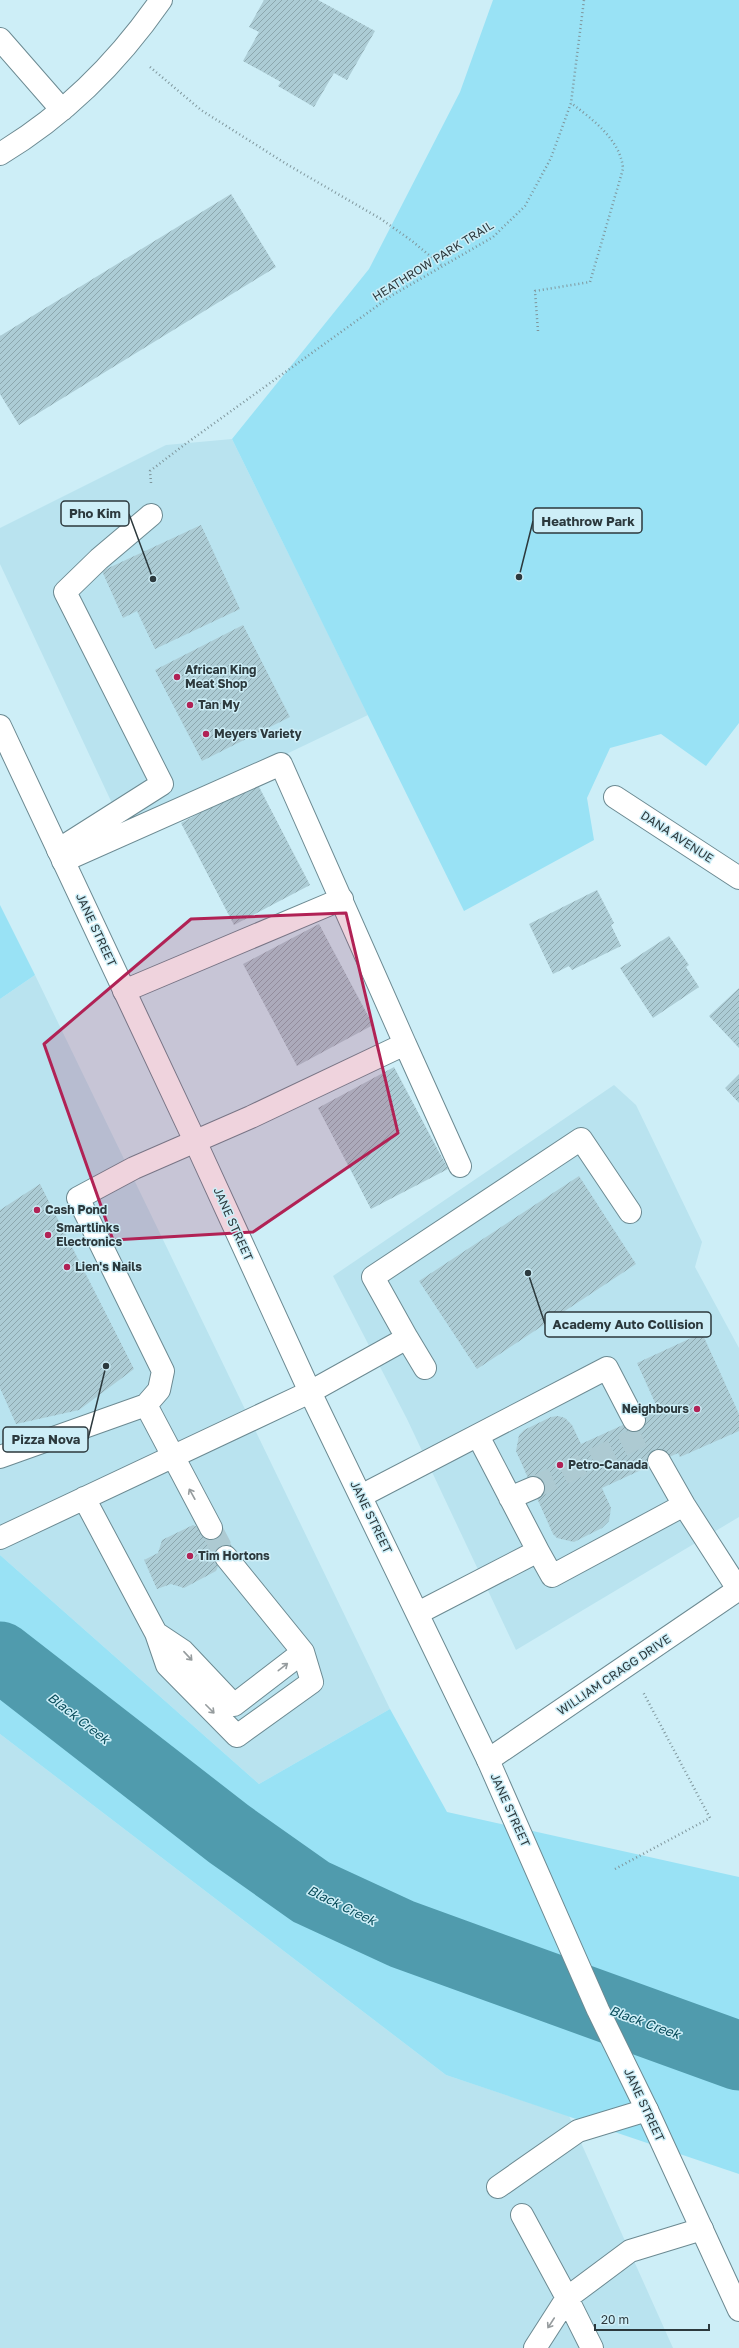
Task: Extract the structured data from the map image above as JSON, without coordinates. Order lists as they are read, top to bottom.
{
  "streets": {
    "main road": ["DANA AVENUE", "JANE STREET", "WILLIAM CRAGG DRIVE"],
    "path": ["HEATHROW PARK TRAIL"]
  },
  "crossings": [
    ["JANE STREET", "WILLIAM CRAGG DRIVE"]
  ],
  "water": ["Black Creek"],
  "places": [
    "Heathrow Park",
    "Pho Kim",
    "African King Meat Shop",
    "Tan My",
    "Meyers Variety",
    "Cash Pond",
    "Smartlinks Electronics",
    "Lien's Nails",
    "Academy Auto Collision",
    "Pizza Nova",
    "Neighbours",
    "Petro-Canada",
    "Tim Hortons"
  ],
  "scale_bar": "20 m"
}
